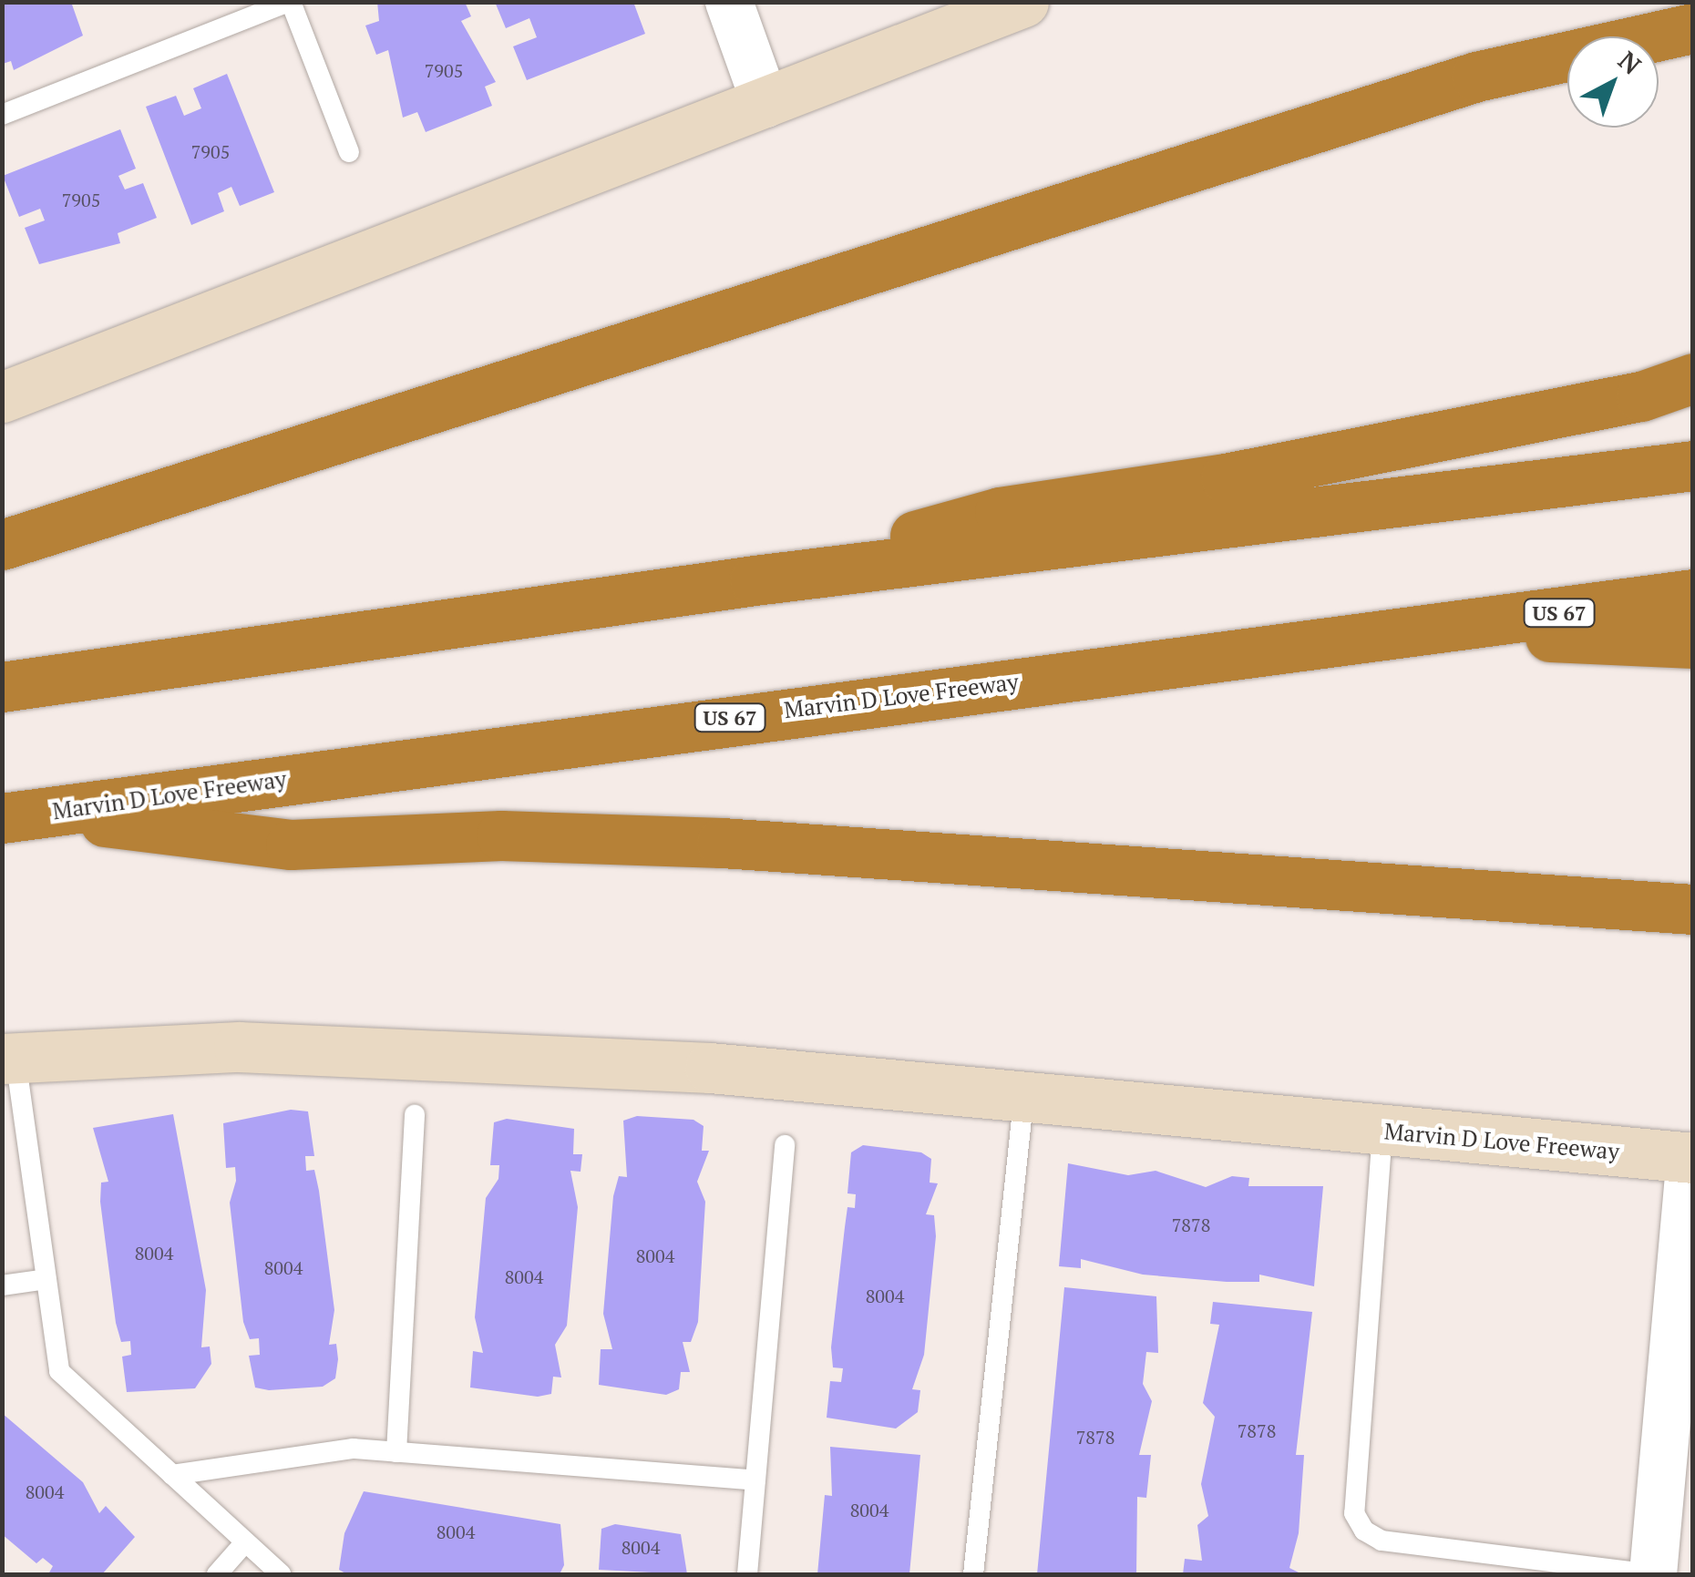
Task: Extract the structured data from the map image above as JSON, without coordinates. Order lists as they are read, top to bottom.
{
  "streets": {
    "highway": ["US 67", "Marvin D Love Freeway"]
  },
  "house_numbers": [
    "7905",
    "7905",
    "7905",
    "7878",
    "8004",
    "8004",
    "8004",
    "8004",
    "8004",
    "7878",
    "7878",
    "8004",
    "8004",
    "8004",
    "8004"
  ],
  "north": "top right"
}
